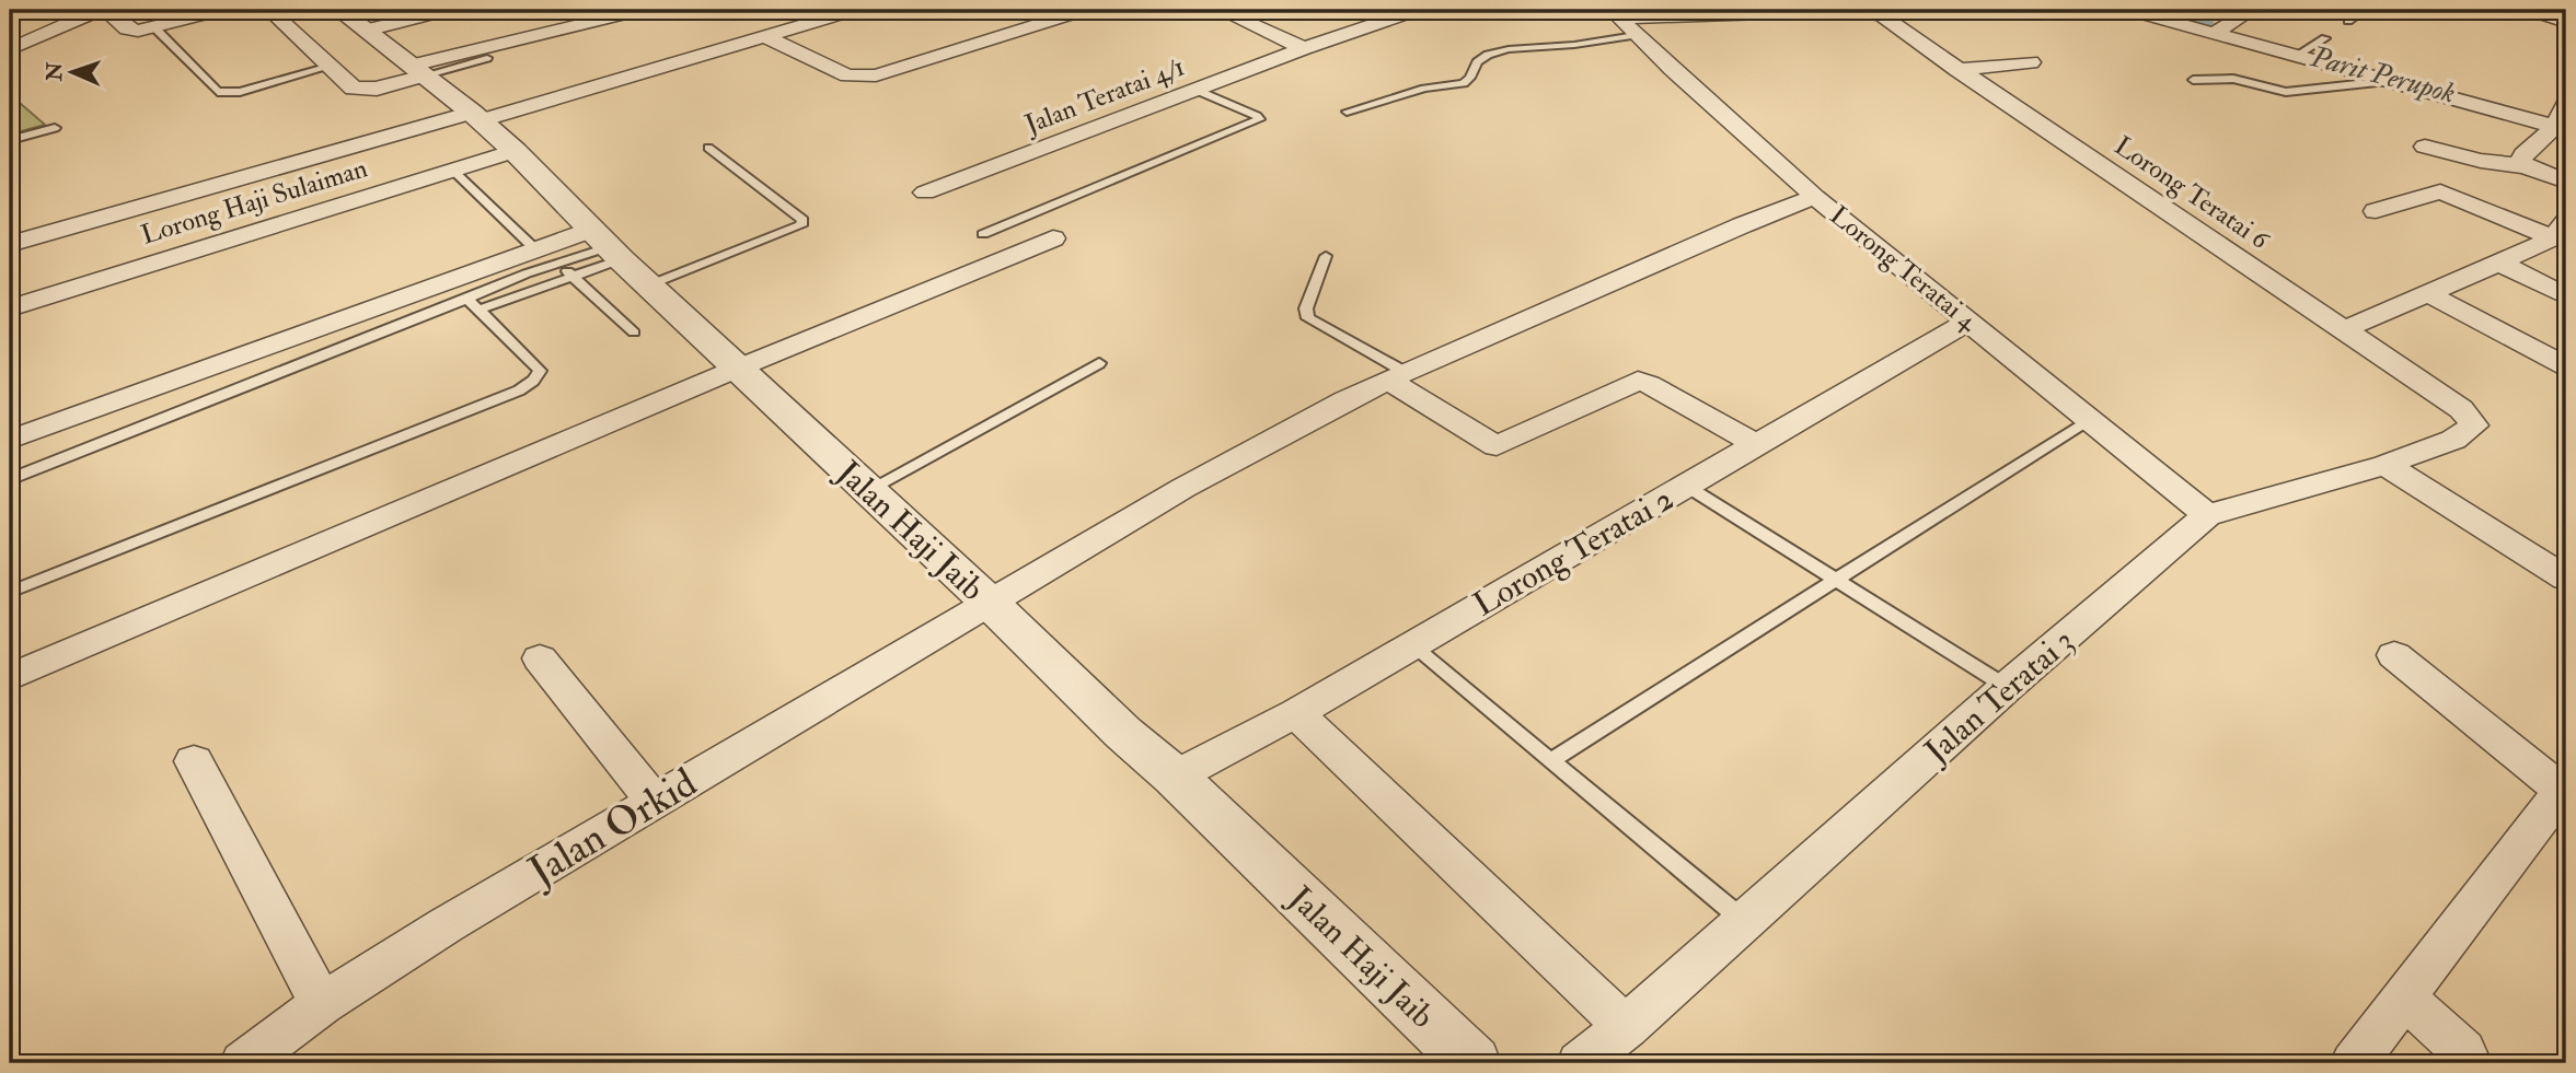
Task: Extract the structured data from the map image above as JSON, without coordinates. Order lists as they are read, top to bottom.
{
  "streets": {
    "street": [
      "Jalan Teratai 4/1",
      "Lorong Teratai 6",
      "Lorong Haji Sulaiman",
      "Lorong Teratai 4",
      "Jalan Haji Jaib",
      "Lorong Teratai 2",
      "Jalan Teratai 3",
      "Jalan Orkid"
    ]
  },
  "crossings": [
    ["Lorong Teratai 6", "Jalan Teratai 3"],
    ["Lorong Haji Sulaiman", "Jalan Haji Jaib"],
    ["Lorong Teratai 4", "Lorong Teratai 2"],
    ["Lorong Teratai 4", "Jalan Teratai 3"],
    ["Lorong Teratai 4", "Jalan Orkid"],
    ["Jalan Haji Jaib", "Lorong Teratai 2"],
    ["Jalan Haji Jaib", "Jalan Orkid"]
  ],
  "water": ["Parit Perupok"],
  "north": "left"
}
